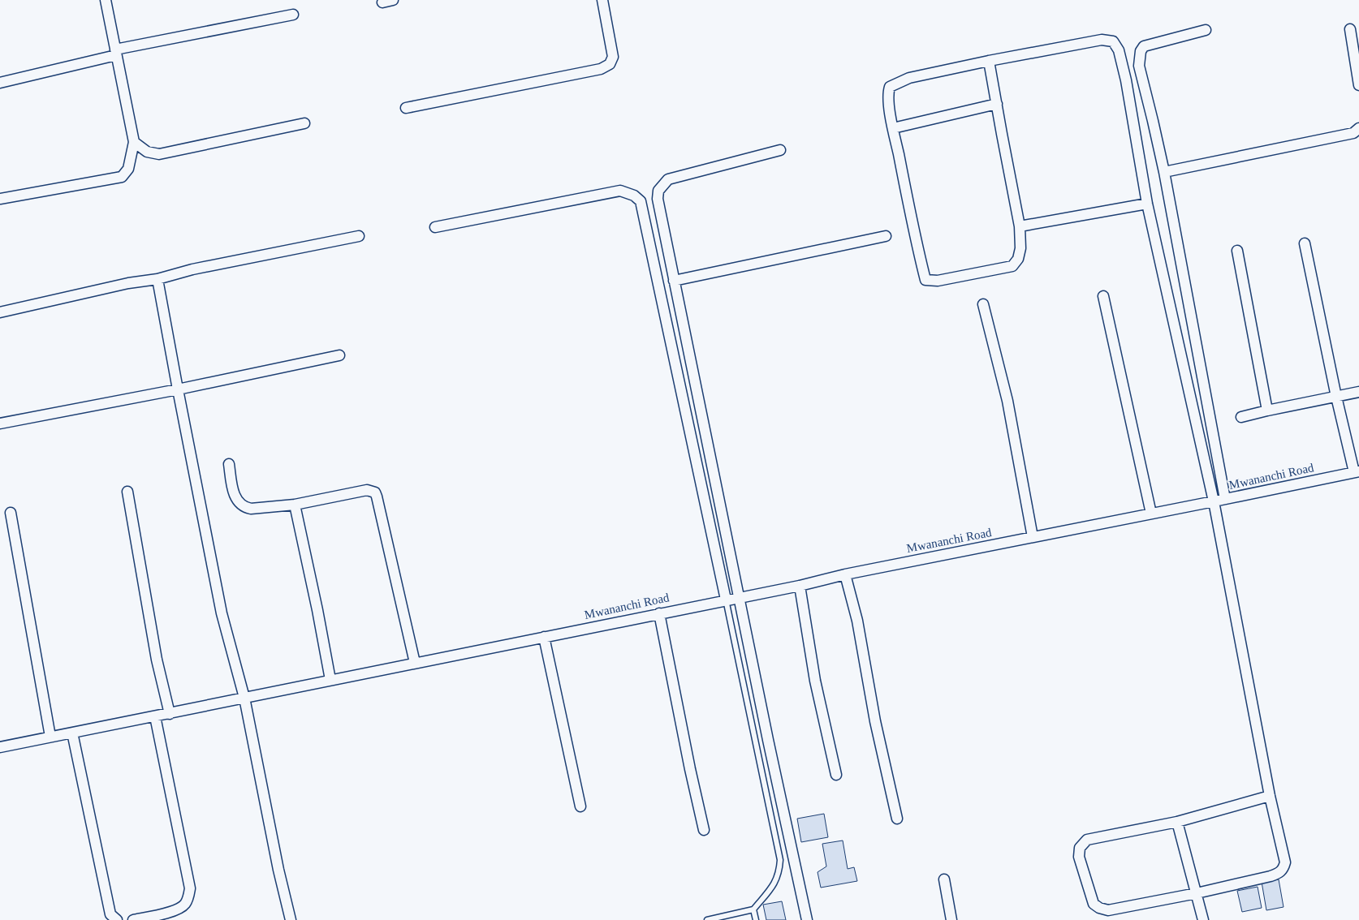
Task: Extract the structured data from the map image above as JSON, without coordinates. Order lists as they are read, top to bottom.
{
  "streets": {
    "street": ["Mwananchi Road"]
  }
}
